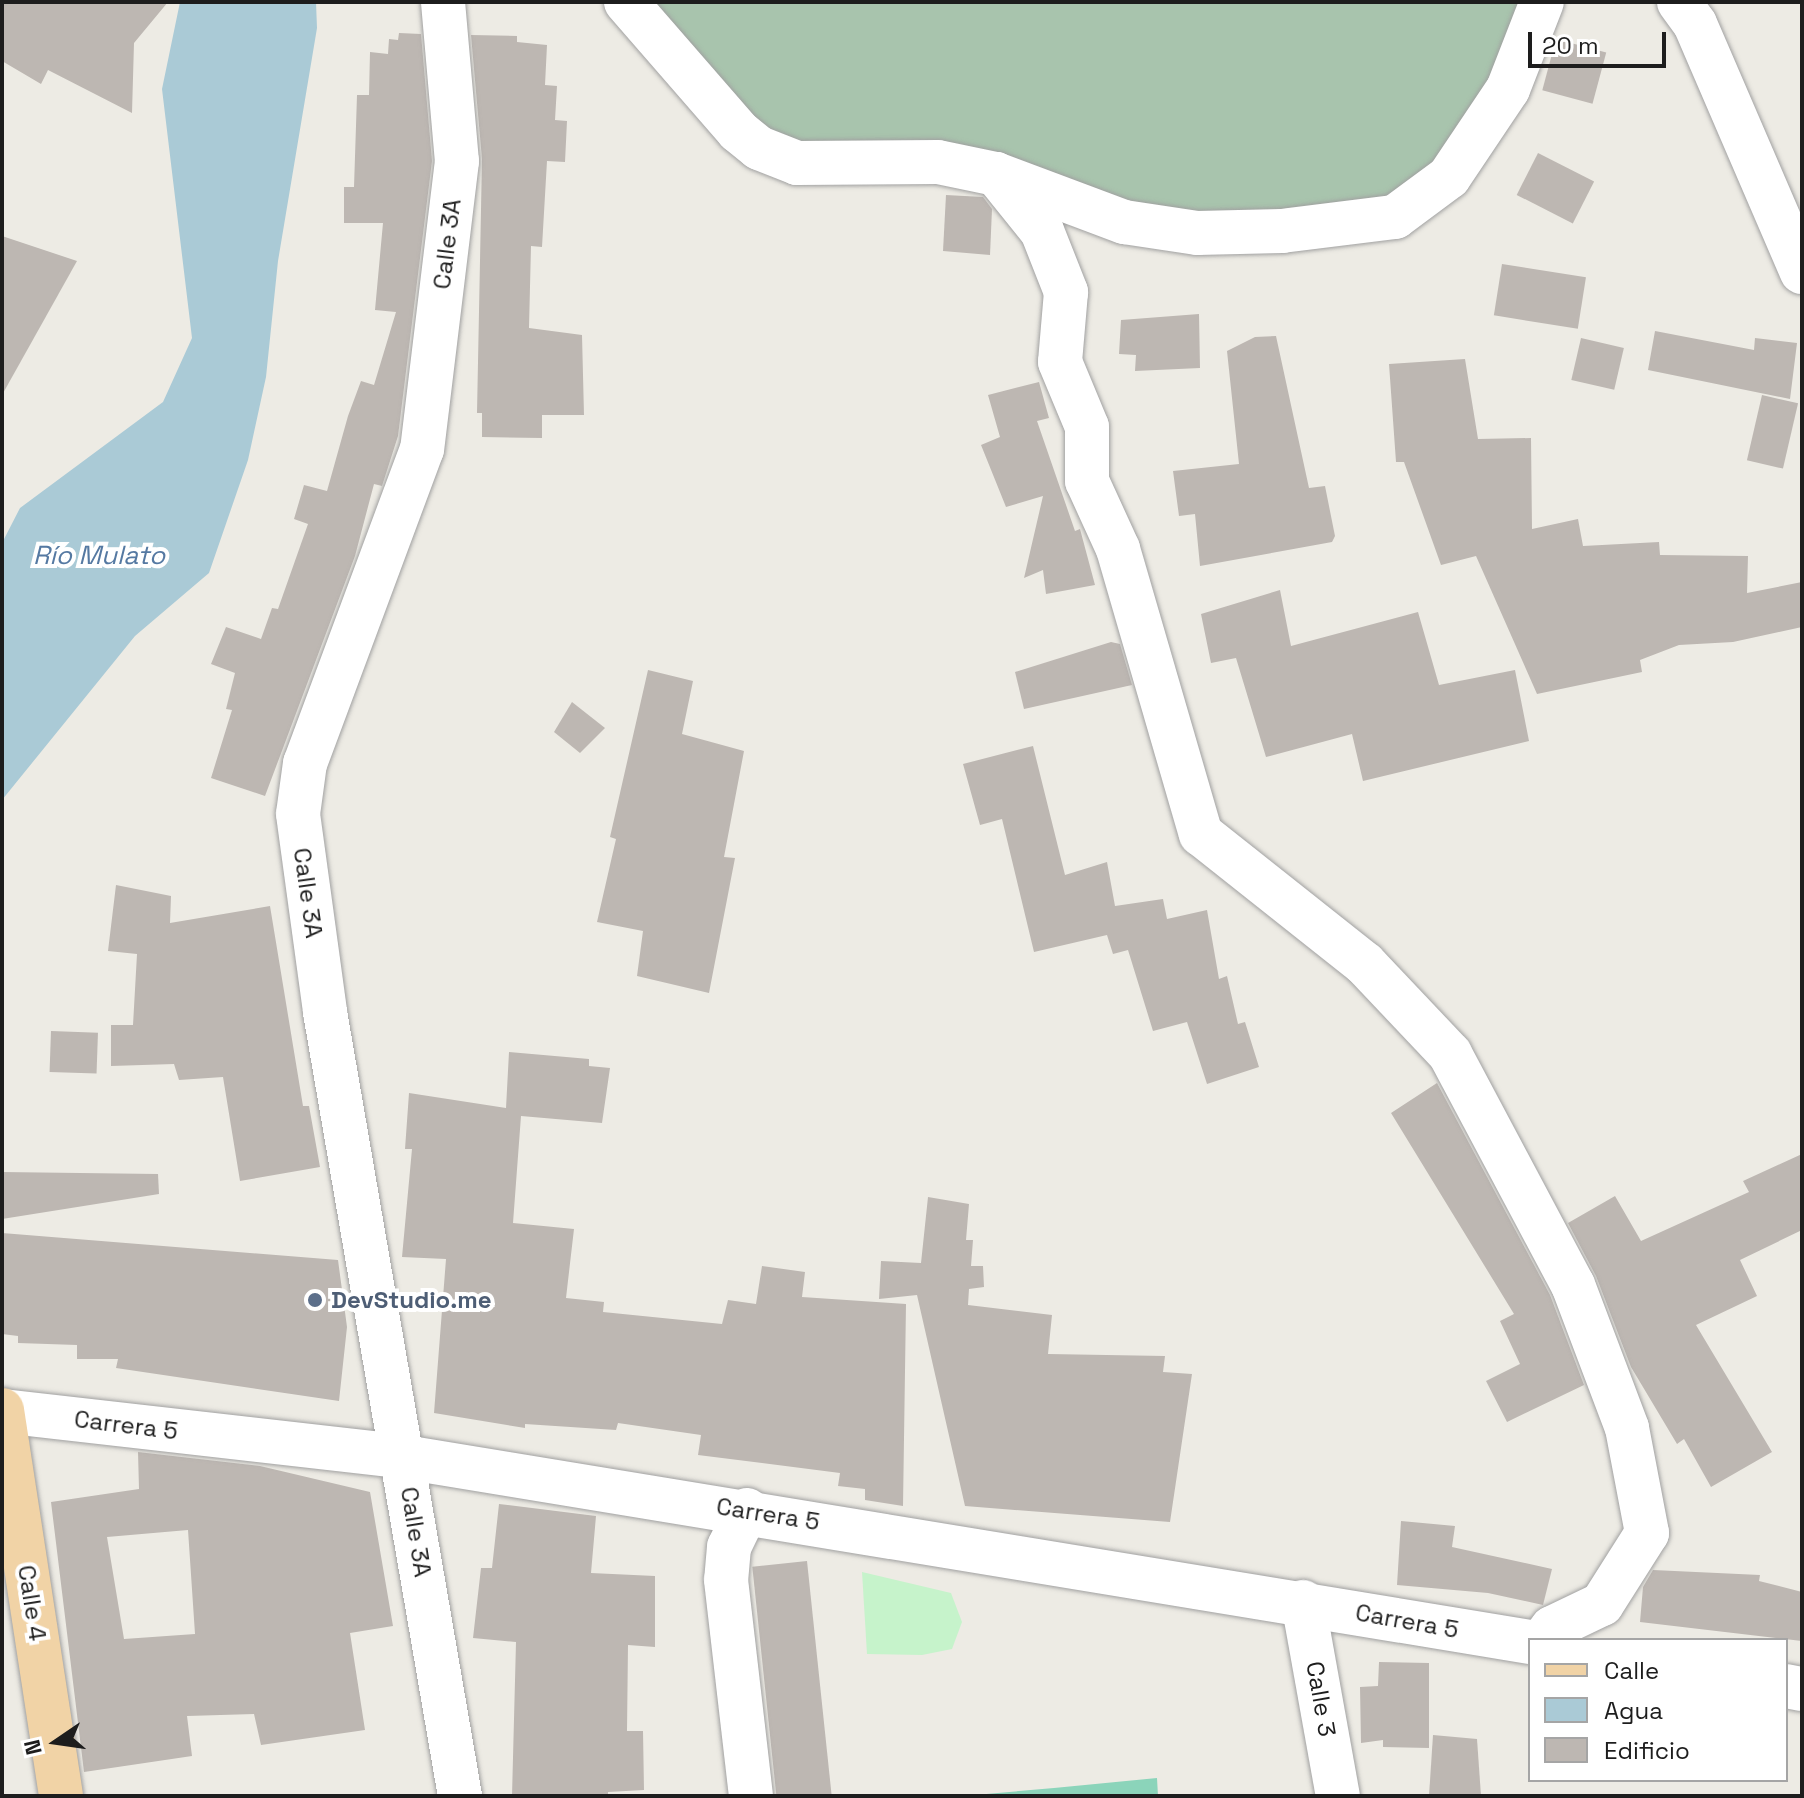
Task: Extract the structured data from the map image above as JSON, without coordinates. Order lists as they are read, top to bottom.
{
  "streets": {
    "main road": ["Calle 4"],
    "street": ["Calle 3A", "Carrera 5", "Calle 3"]
  },
  "crossings": [
    ["Calle 3A", "Carrera 5"],
    ["Carrera 5", "Calle 4"],
    ["Carrera 5", "Calle 3"]
  ],
  "water": ["Río Mulato"],
  "places": ["DevStudio.me"],
  "legend": ["Calle", "Agua", "Edificio"],
  "scale_bar": "20 m",
  "north": "left"
}
